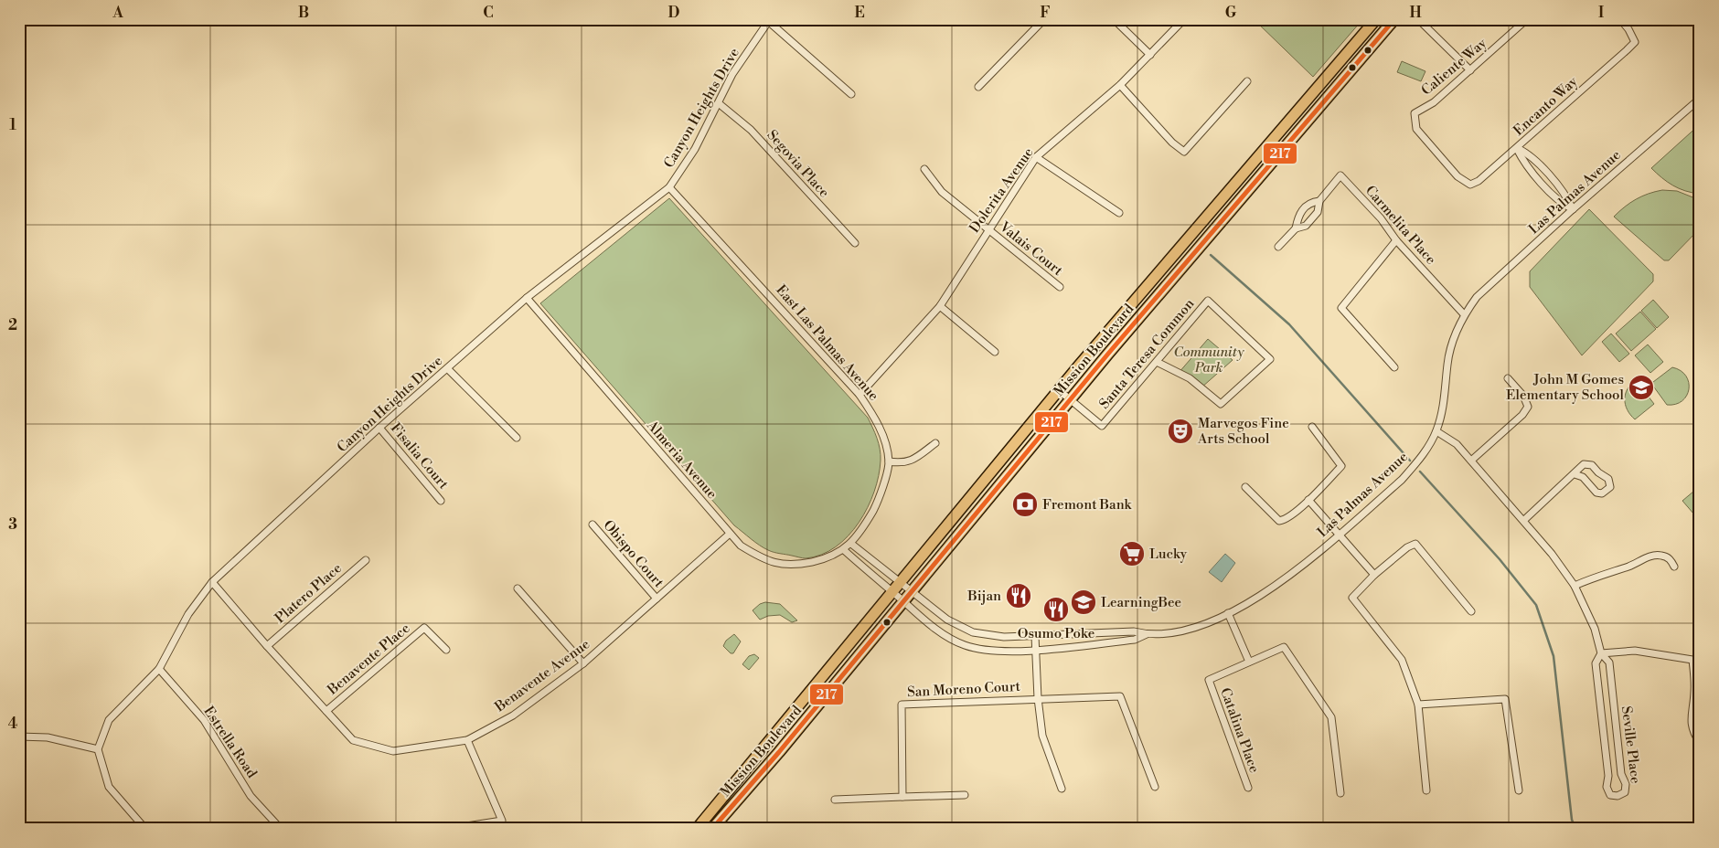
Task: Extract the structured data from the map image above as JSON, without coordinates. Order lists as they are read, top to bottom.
{
  "streets": {
    "main road": ["Mission Boulevard"],
    "street": [
      "Caliente Way",
      "Encanto Way",
      "Canyon Heights Drive",
      "Segovia Place",
      "Dolerita Avenue",
      "Las Palmas Avenue",
      "Carmelita Place",
      "Valais Court",
      "East Las Palmas Avenue",
      "Santa Teresa Common",
      "Fisalia Court",
      "Almeria Avenue",
      "Obispo Court",
      "Platero Place",
      "Benavente Place",
      "Benavente Avenue",
      "San Moreno Court",
      "Catalina Place",
      "Estrella Road",
      "Seville Place"
    ]
  },
  "crossings": [
    ["Caliente Way", "Encanto Way"],
    ["Canyon Heights Drive", "Segovia Place"],
    ["Canyon Heights Drive", "East Las Palmas Avenue"],
    ["Canyon Heights Drive", "Fisalia Court"],
    ["Canyon Heights Drive", "Almeria Avenue"],
    ["Canyon Heights Drive", "Benavente Avenue"],
    ["Canyon Heights Drive", "Estrella Road"],
    ["Dolerita Avenue", "Valais Court"],
    ["Dolerita Avenue", "East Las Palmas Avenue"],
    ["Las Palmas Avenue", "Carmelita Place"],
    ["Las Palmas Avenue", "Mission Boulevard"],
    ["Las Palmas Avenue", "Seville Place"],
    ["East Las Palmas Avenue", "Almeria Avenue"],
    ["Mission Boulevard", "Santa Teresa Common"],
    ["Almeria Avenue", "Benavente Avenue"],
    ["Obispo Court", "Benavente Avenue"],
    ["Platero Place", "Benavente Avenue"],
    ["Benavente Place", "Benavente Avenue"]
  ],
  "parks": ["Community Park"],
  "places": {
    "school or university": ["John M Gomes Elementary School", "LearningBee"],
    "theatre": ["Marvegos Fine Arts School"],
    "bank": ["Fremont Bank"],
    "supermarket": ["Lucky"],
    "restaurant": ["Bijan", "Osumo Poke"]
  },
  "lines": ["transit line 217"],
  "grid": {
    "columns": [
      "A",
      "B",
      "C",
      "D",
      "E",
      "F",
      "G",
      "H",
      "I"
    ],
    "rows": [
      "1",
      "2",
      "3",
      "4"
    ]
  }
}
